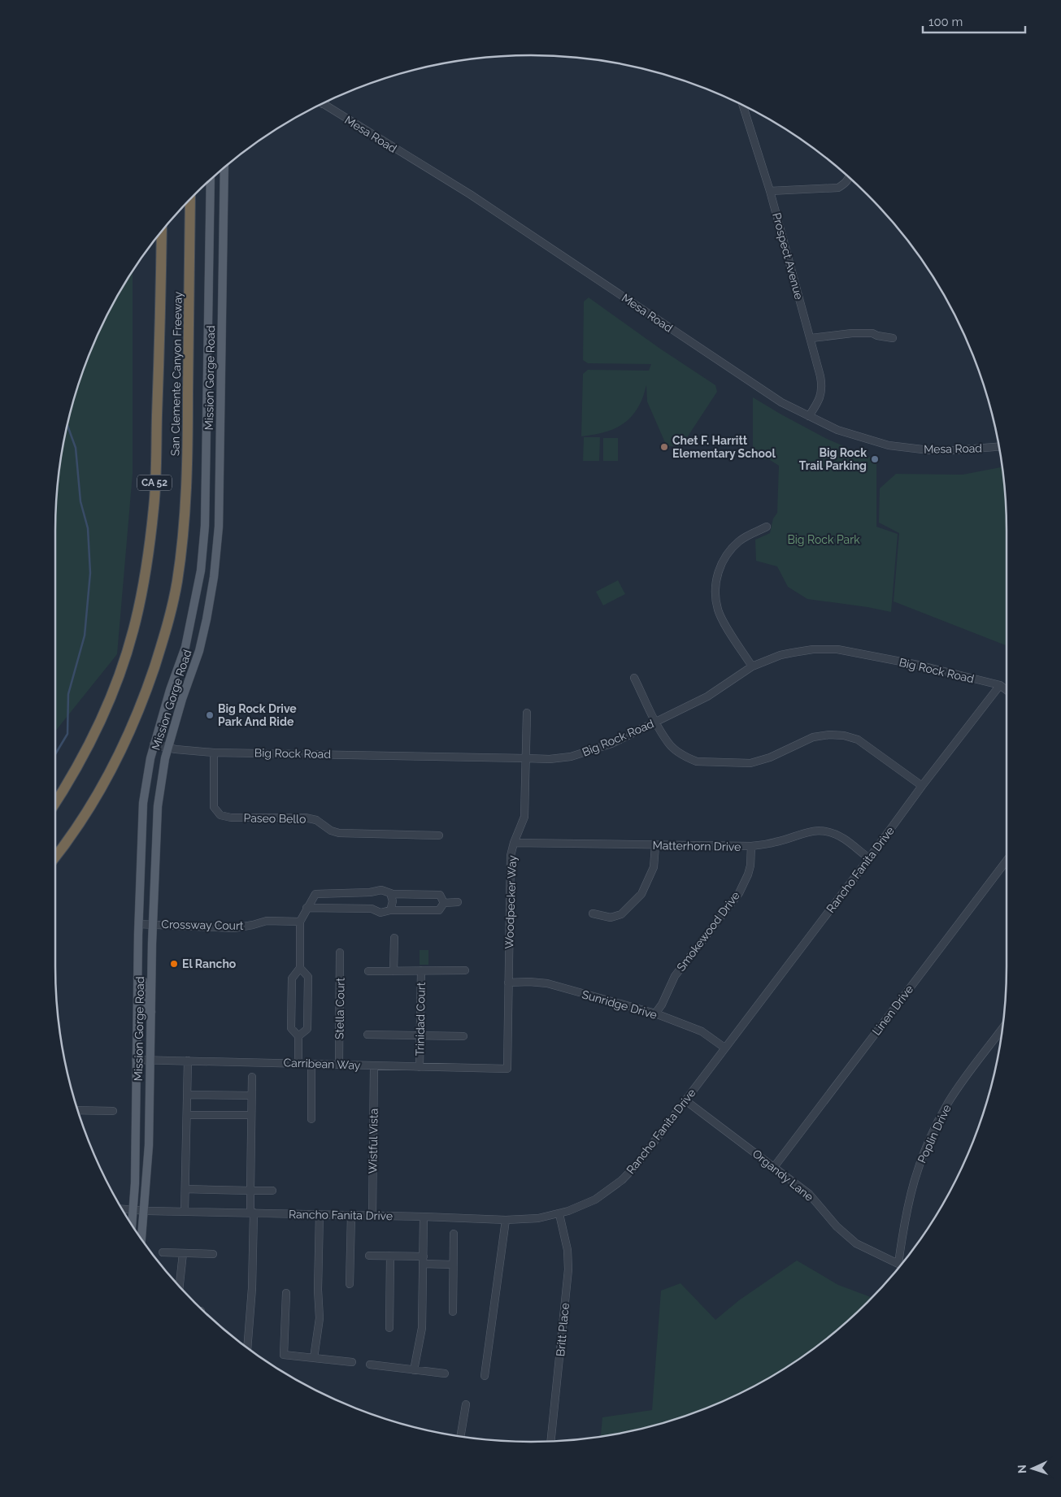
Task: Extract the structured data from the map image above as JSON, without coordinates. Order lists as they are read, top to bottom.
{
  "streets": {
    "highway": ["San Clemente Canyon Freeway", "CA 52"],
    "main road": ["Mission Gorge Road"],
    "street": [
      "Mesa Road",
      "Prospect Avenue",
      "Big Rock Road",
      "Paseo Bello",
      "Matterhorn Drive",
      "Rancho Fanita Drive",
      "Woodpecker Way",
      "Crossway Court",
      "Smokewood Drive",
      "Sunridge Drive",
      "Stella Court",
      "Linen Drive",
      "Trinidad Court",
      "Carribean Way",
      "Poplin Drive",
      "Wistful Vista",
      "Organdy Lane",
      "Britt Place"
    ]
  },
  "crossings": [
    ["Mesa Road", "Prospect Avenue"],
    ["Mission Gorge Road", "Big Rock Road"],
    ["Mission Gorge Road", "Rancho Fanita Drive"],
    ["Mission Gorge Road", "Crossway Court"],
    ["Mission Gorge Road", "Carribean Way"],
    ["Big Rock Road", "Paseo Bello"],
    ["Big Rock Road", "Rancho Fanita Drive"],
    ["Big Rock Road", "Woodpecker Way"],
    ["Matterhorn Drive", "Rancho Fanita Drive"],
    ["Matterhorn Drive", "Woodpecker Way"],
    ["Matterhorn Drive", "Smokewood Drive"],
    ["Rancho Fanita Drive", "Sunridge Drive"],
    ["Rancho Fanita Drive", "Wistful Vista"],
    ["Rancho Fanita Drive", "Organdy Lane"],
    ["Rancho Fanita Drive", "Britt Place"],
    ["Woodpecker Way", "Sunridge Drive"],
    ["Woodpecker Way", "Carribean Way"],
    ["Smokewood Drive", "Sunridge Drive"],
    ["Stella Court", "Carribean Way"],
    ["Linen Drive", "Organdy Lane"],
    ["Trinidad Court", "Carribean Way"],
    ["Carribean Way", "Wistful Vista"],
    ["Poplin Drive", "Organdy Lane"]
  ],
  "parks": ["Big Rock Park"],
  "places": [
    "Chet F. Harritt Elementary School",
    "Big Rock Trail Parking",
    "Big Rock Drive Park And Ride",
    "El Rancho"
  ],
  "scale_bar": "100 m",
  "north": "left"
}
